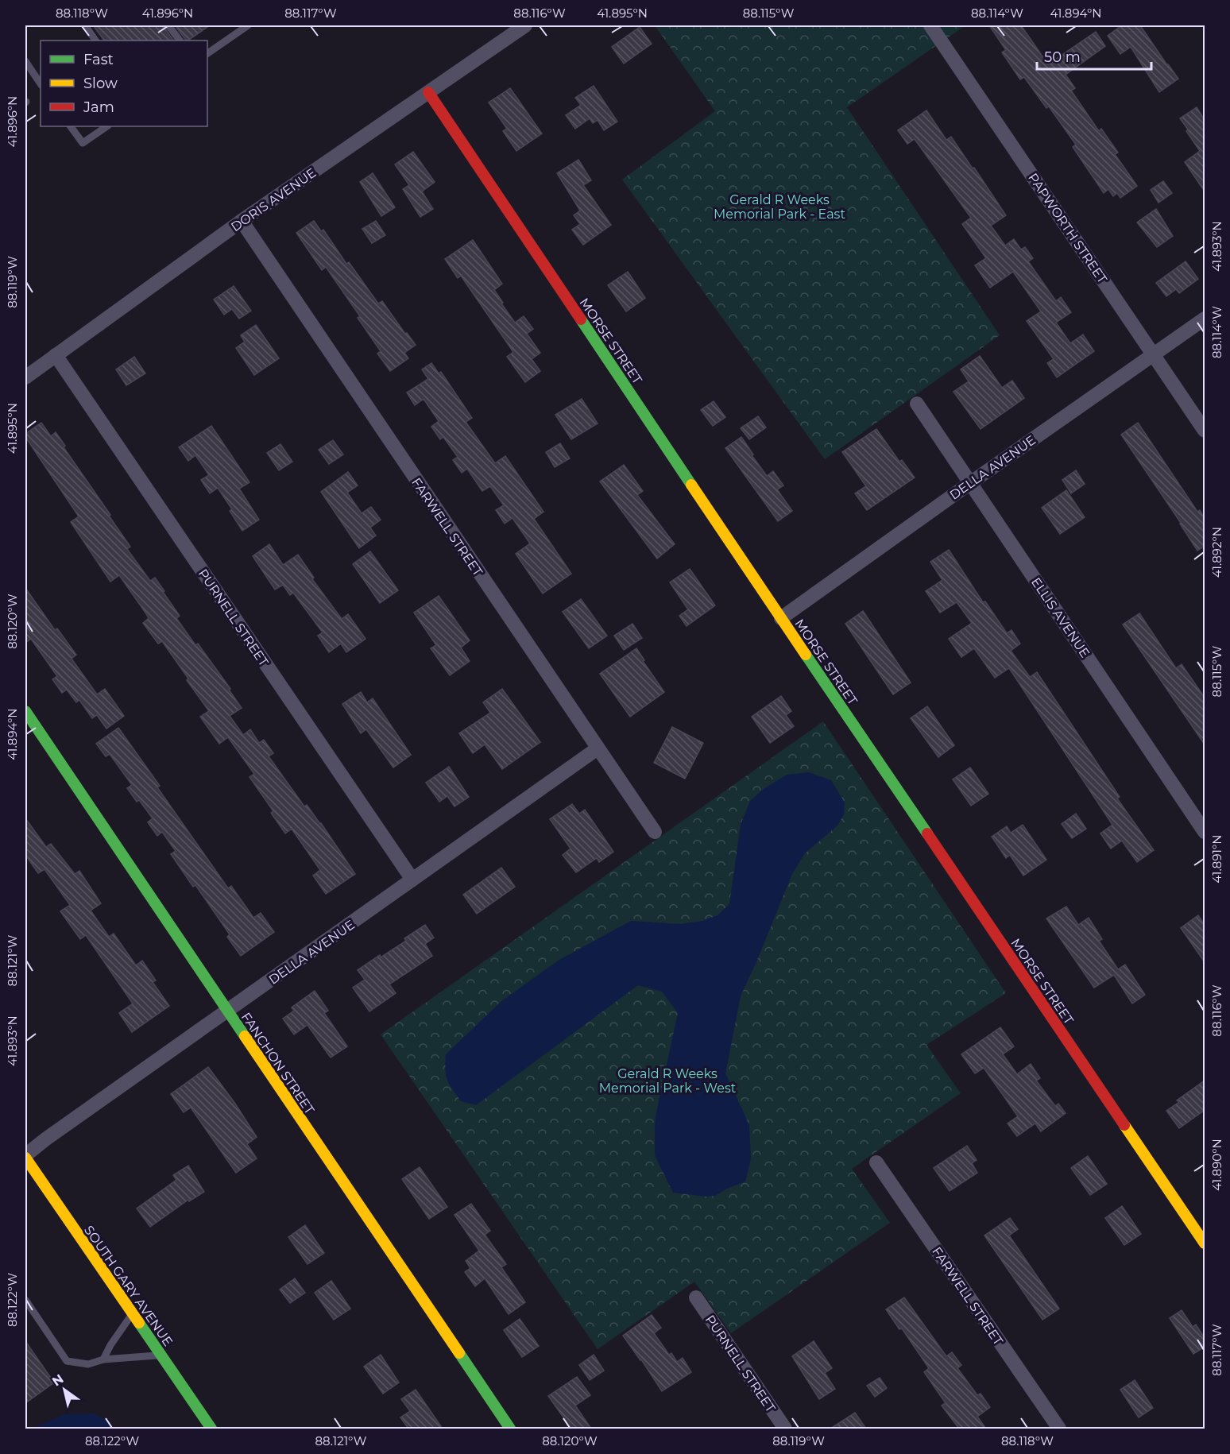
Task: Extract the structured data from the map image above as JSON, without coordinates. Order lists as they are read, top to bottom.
{
  "streets": {
    "street": [
      "DORIS AVENUE",
      "PAPWORTH STREET",
      "MORSE STREET",
      "DELLA AVENUE",
      "FARWELL STREET",
      "PURNELL STREET",
      "ELLIS AVENUE",
      "FANCHON STREET",
      "SOUTH GARY AVENUE"
    ]
  },
  "crossings": [
    ["DORIS AVENUE", "MORSE STREET"],
    ["DORIS AVENUE", "FARWELL STREET"],
    ["DORIS AVENUE", "PURNELL STREET"],
    ["PAPWORTH STREET", "DELLA AVENUE"],
    ["MORSE STREET", "DELLA AVENUE"],
    ["DELLA AVENUE", "FARWELL STREET"],
    ["DELLA AVENUE", "PURNELL STREET"],
    ["DELLA AVENUE", "ELLIS AVENUE"],
    ["DELLA AVENUE", "FANCHON STREET"],
    ["DELLA AVENUE", "SOUTH GARY AVENUE"]
  ],
  "parks": ["Gerald R Weeks Memorial Park - East", "Gerald R Weeks Memorial Park - West"],
  "legend": ["Fast", "Slow", "Jam"],
  "scale_bar": "50 m",
  "north": "top left",
  "coordinates": [
    "88.118°W",
    "41.896°N",
    "88.117°W",
    "88.116°W",
    "41.895°N",
    "88.115°W",
    "88.114°W",
    "41.894°N",
    "41.893°N",
    "88.119°W",
    "41.892°N",
    "88.120°W",
    "41.891°N",
    "88.121°W",
    "41.890°N",
    "88.122°W"
  ]
}
